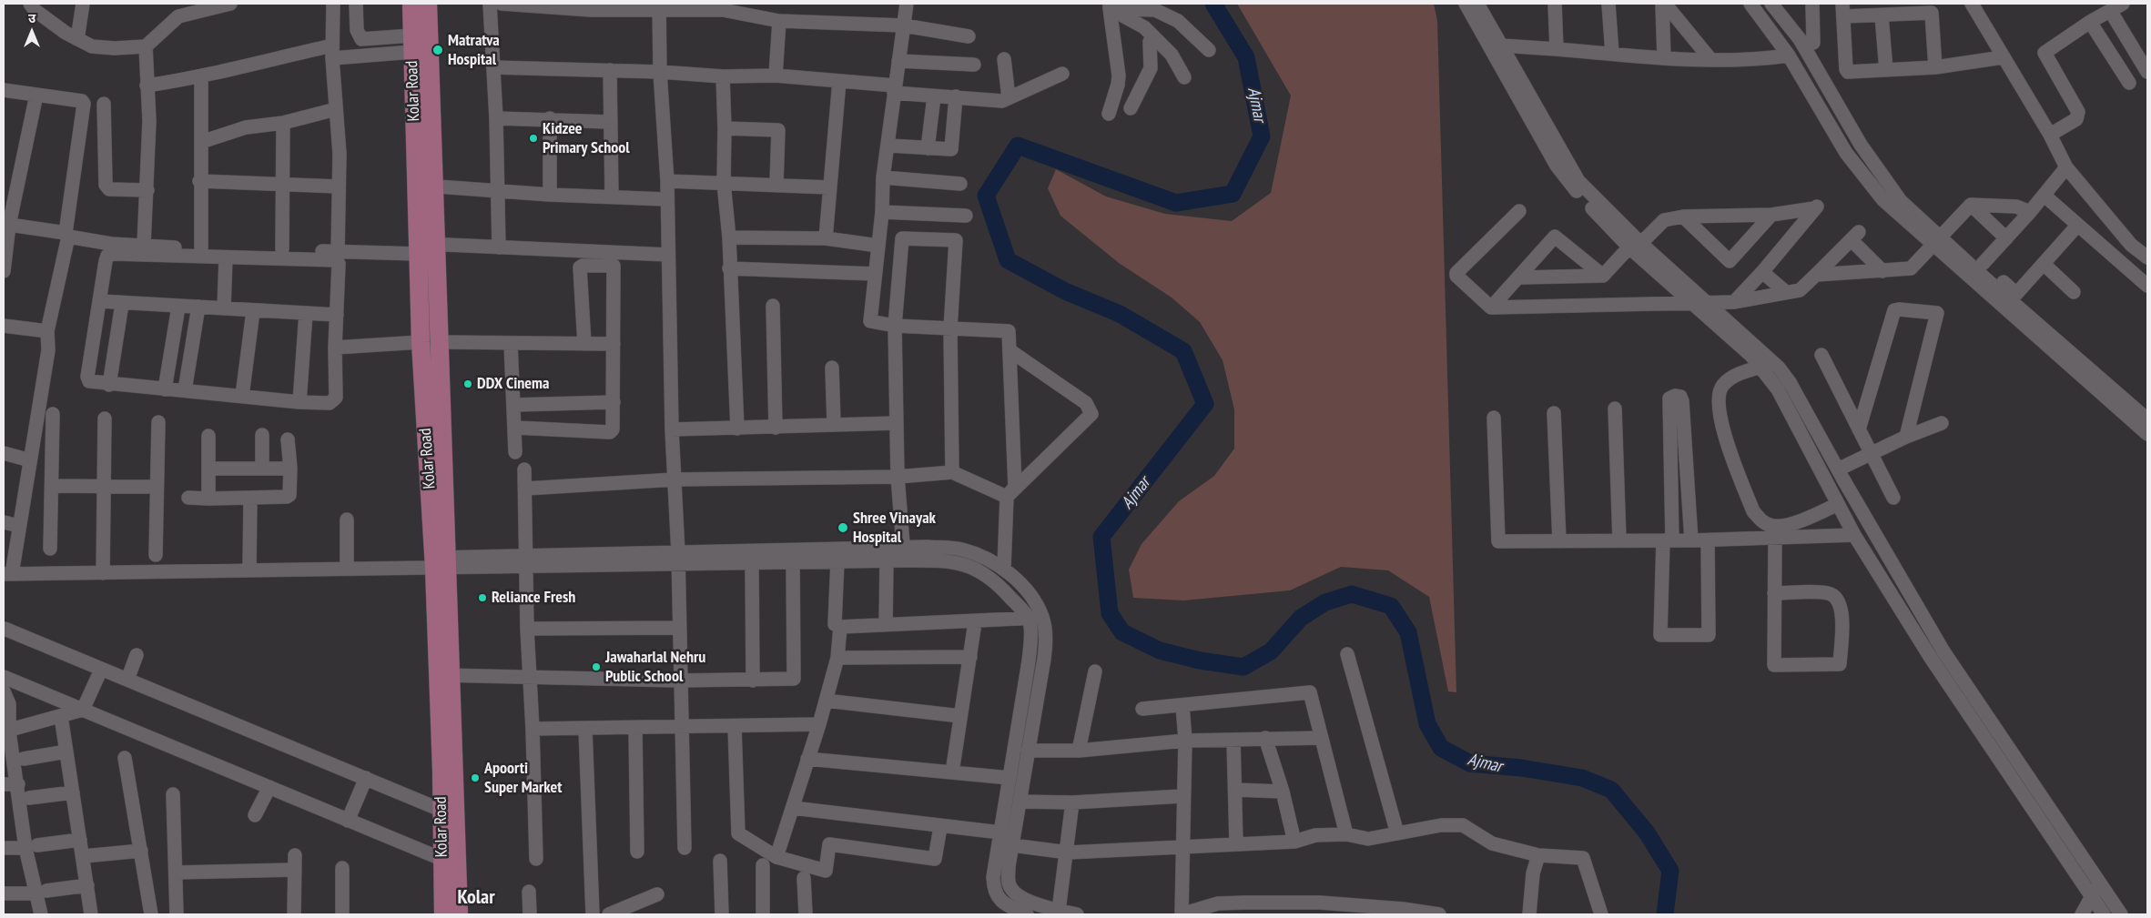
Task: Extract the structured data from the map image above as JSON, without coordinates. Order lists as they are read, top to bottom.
{
  "streets": {
    "main road": ["Kolar Road"]
  },
  "districts": ["Kolar"],
  "water": ["Ajmar"],
  "places": [
    "Matratva Hospital",
    "Kidzee Primary School",
    "DDX Cinema",
    "Shree Vinayak Hospital",
    "Reliance Fresh",
    "Jawaharlal Nehru Public School",
    "Apoorti Super Market"
  ],
  "north": "top"
}
